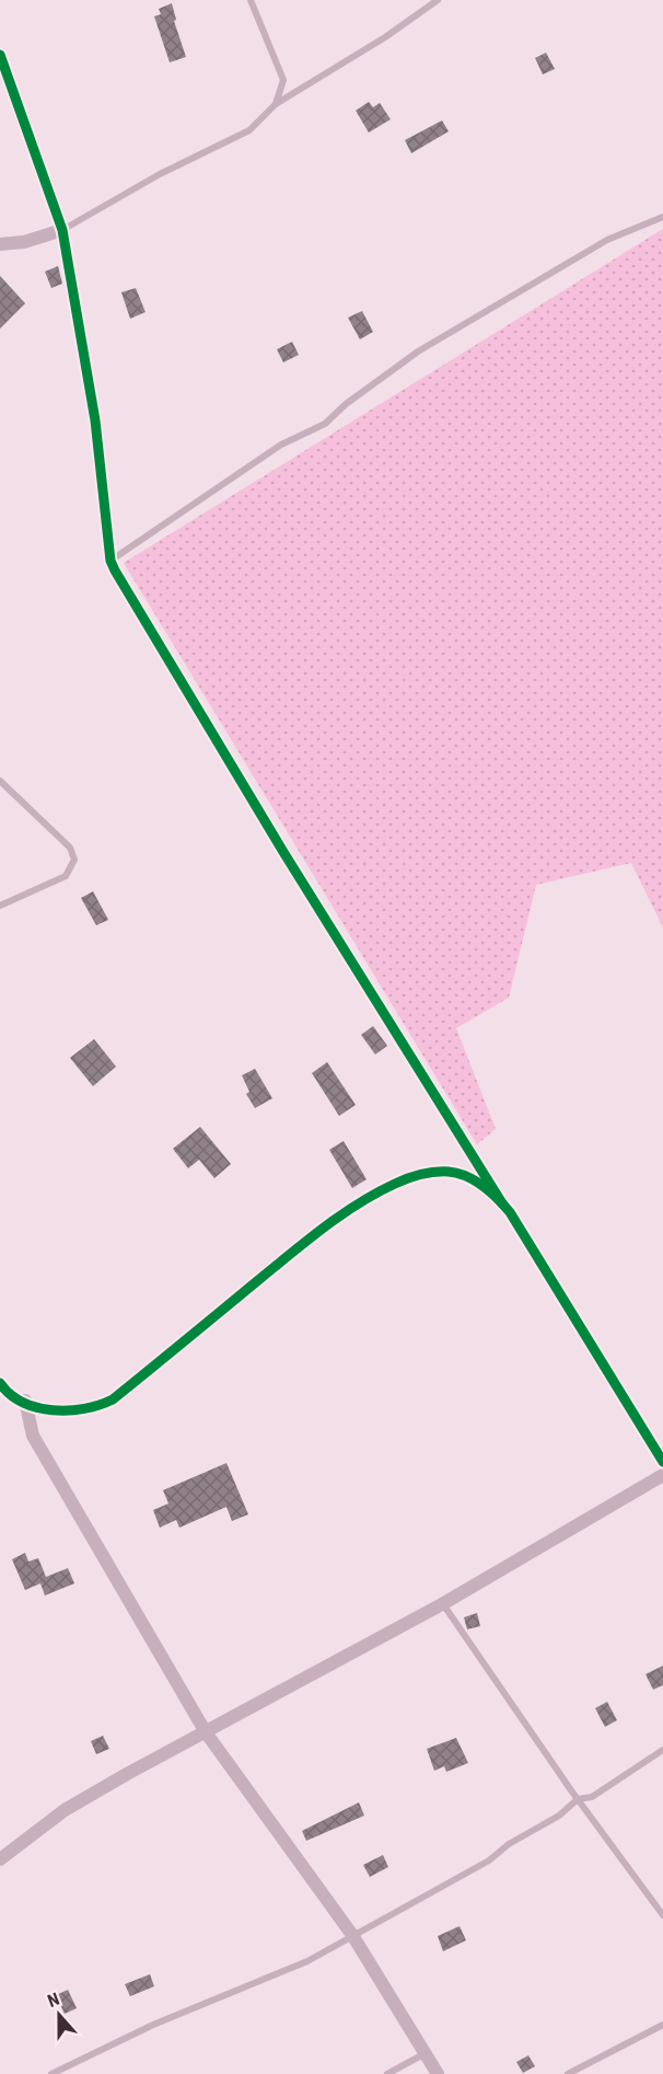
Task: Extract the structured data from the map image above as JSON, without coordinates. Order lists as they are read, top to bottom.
{
  "north": "top"
}
